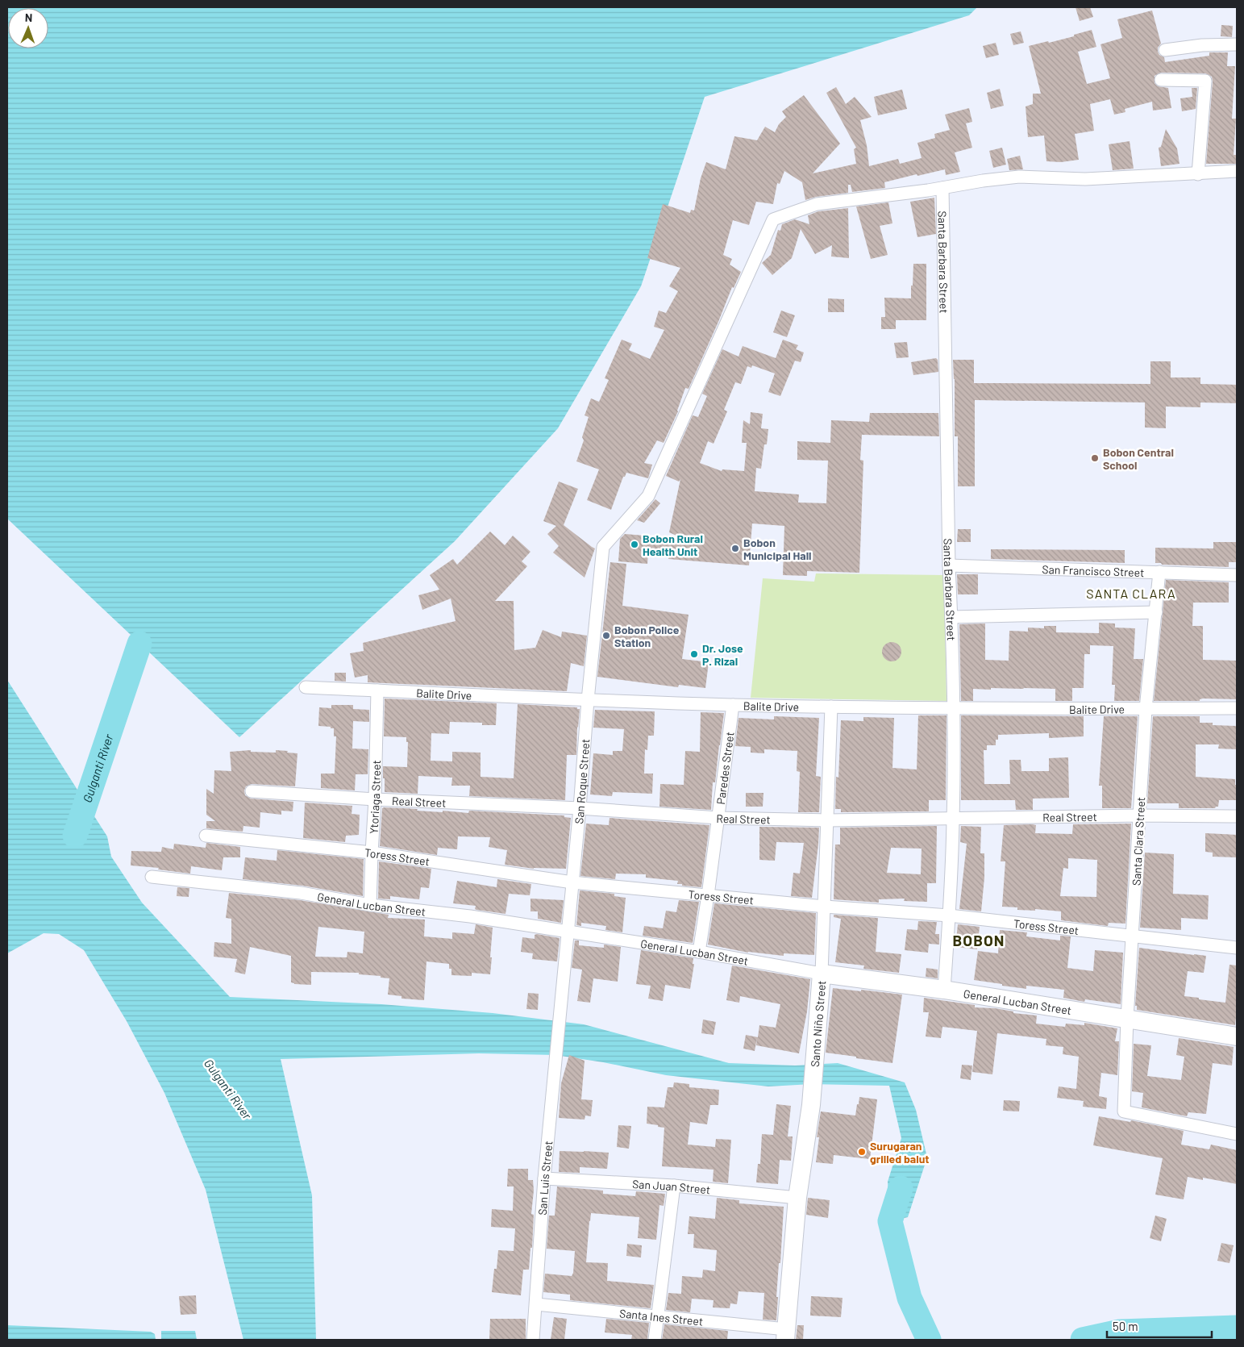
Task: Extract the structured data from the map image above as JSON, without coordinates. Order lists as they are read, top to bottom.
{
  "streets": {
    "street": [
      "Santa Barbara Street",
      "San Francisco Street",
      "Balite Drive",
      "Paredes Street",
      "San Roque Street",
      "Ytoriaga Street",
      "Real Street",
      "Santa Clara Street",
      "Toress Street",
      "General Lucban Street",
      "Santo Niño Street",
      "San Luis Street",
      "San Juan Street",
      "Santa Ines Street"
    ]
  },
  "crossings": [
    ["Santa Barbara Street", "San Francisco Street"],
    ["Santa Barbara Street", "Balite Drive"],
    ["Santa Barbara Street", "San Roque Street"],
    ["Santa Barbara Street", "Real Street"],
    ["Santa Barbara Street", "Toress Street"],
    ["Santa Barbara Street", "General Lucban Street"],
    ["San Francisco Street", "Santa Clara Street"],
    ["Balite Drive", "Paredes Street"],
    ["Balite Drive", "San Roque Street"],
    ["Balite Drive", "Ytoriaga Street"],
    ["Balite Drive", "Santa Clara Street"],
    ["Balite Drive", "Santo Niño Street"],
    ["Paredes Street", "Real Street"],
    ["Paredes Street", "Toress Street"],
    ["Paredes Street", "General Lucban Street"],
    ["San Roque Street", "Real Street"],
    ["San Roque Street", "Toress Street"],
    ["San Roque Street", "General Lucban Street"],
    ["San Roque Street", "San Luis Street"],
    ["Ytoriaga Street", "Real Street"],
    ["Ytoriaga Street", "Toress Street"],
    ["Ytoriaga Street", "General Lucban Street"],
    ["Real Street", "Santa Clara Street"],
    ["Real Street", "Santo Niño Street"],
    ["Santa Clara Street", "Toress Street"],
    ["Santa Clara Street", "General Lucban Street"],
    ["Toress Street", "Santo Niño Street"],
    ["General Lucban Street", "Santo Niño Street"],
    ["Santo Niño Street", "San Juan Street"],
    ["Santo Niño Street", "Santa Ines Street"],
    ["San Luis Street", "San Juan Street"],
    ["San Luis Street", "Santa Ines Street"]
  ],
  "districts": ["SANTA CLARA", "BOBON"],
  "water": ["Gulganti River"],
  "places": [
    "Bobon Central School",
    "Bobon Rural Health Unit",
    "Bobon Municipal Hall",
    "Bobon Police Station",
    "Dr. Jose P. Rizal",
    "Surugaran grilled balut"
  ],
  "scale_bar": "50 m",
  "north": "top"
}
